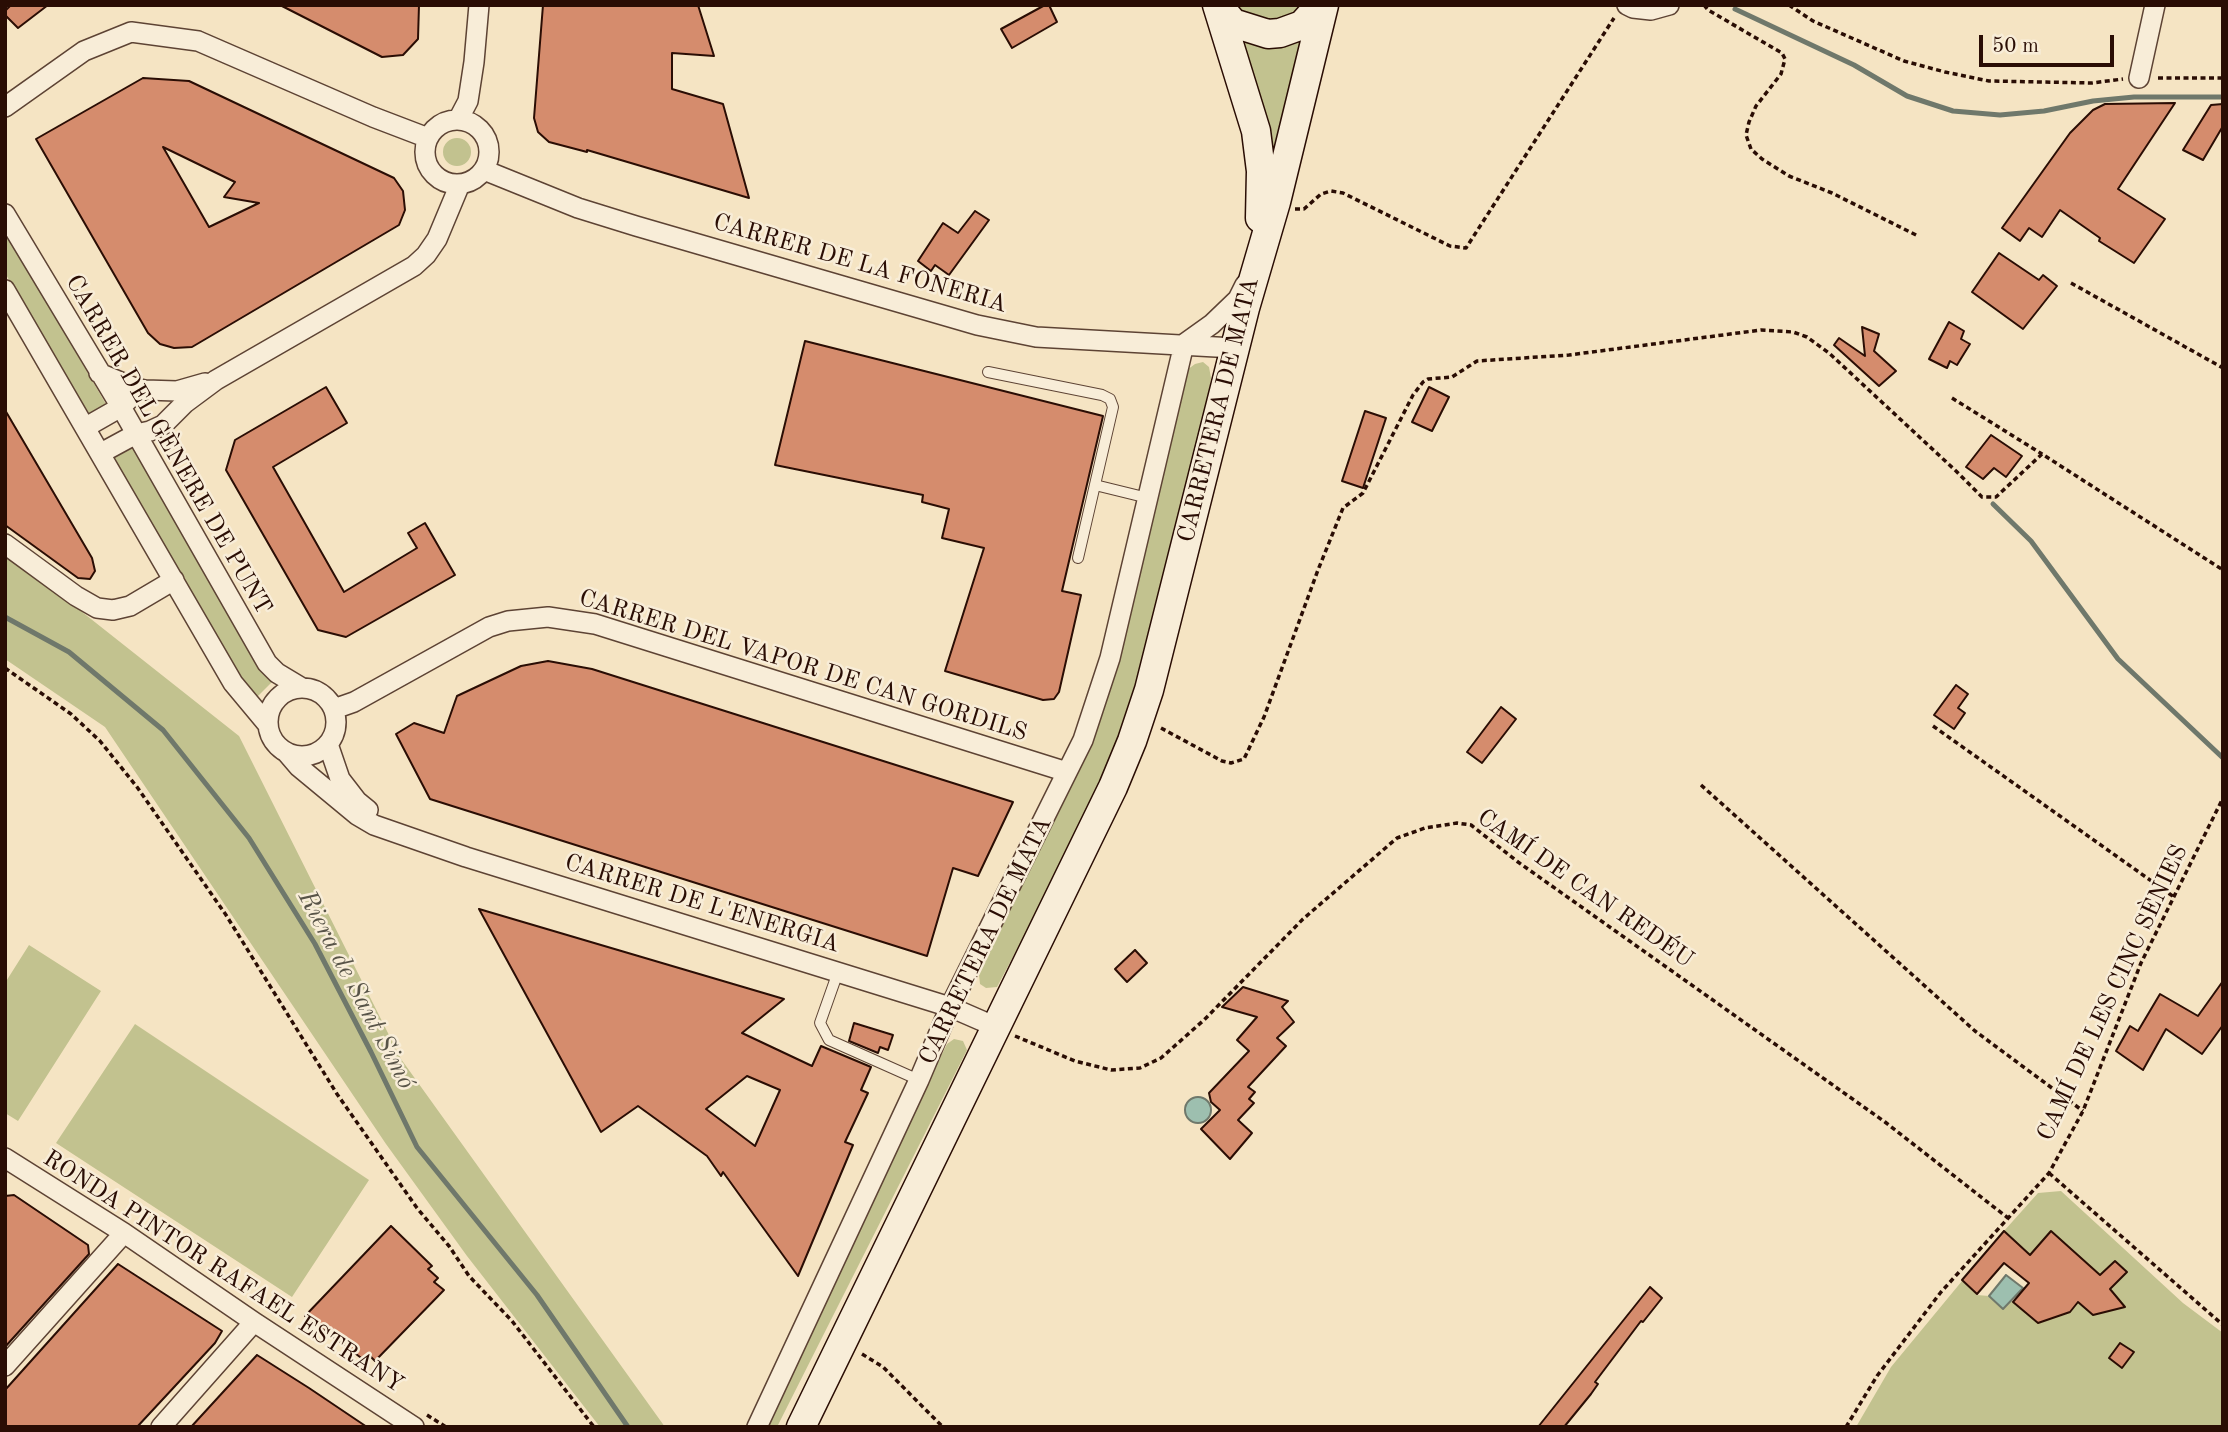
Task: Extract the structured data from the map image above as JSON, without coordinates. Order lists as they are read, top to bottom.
{
  "streets": {
    "street": [
      "CARRER DE LA FONERIA",
      "CARRETERA DE MATA",
      "CARRER DEL GÈNERE DE PUNT",
      "CARRER DEL VAPOR DE CAN GORDILS",
      "CARRER DE L'ENERGIA",
      "RONDA PINTOR RAFAEL ESTRANY"
    ],
    "path": ["CAMÍ DE CAN REDÉU", "CAMÍ DE LES CINC SÈNIES"]
  },
  "crossings": [
    ["CARRER DE LA FONERIA", "CARRETERA DE MATA"],
    ["CARRETERA DE MATA", "CARRER DEL VAPOR DE CAN GORDILS"],
    ["CARRETERA DE MATA", "CAMÍ DE CAN REDÉU"],
    ["CARRETERA DE MATA", "CARRER DE L'ENERGIA"],
    ["CARRER DEL GÈNERE DE PUNT", "CARRER DEL VAPOR DE CAN GORDILS"],
    ["CARRER DEL GÈNERE DE PUNT", "CARRER DE L'ENERGIA"],
    ["CARRER DEL VAPOR DE CAN GORDILS", "CARRER DE L'ENERGIA"],
    ["CAMÍ DE CAN REDÉU", "CARRER DE L'ENERGIA"],
    ["CAMÍ DE CAN REDÉU", "CAMÍ DE LES CINC SÈNIES"]
  ],
  "water": ["Riera de Sant Simó"],
  "scale_bar": "50 m"
}
